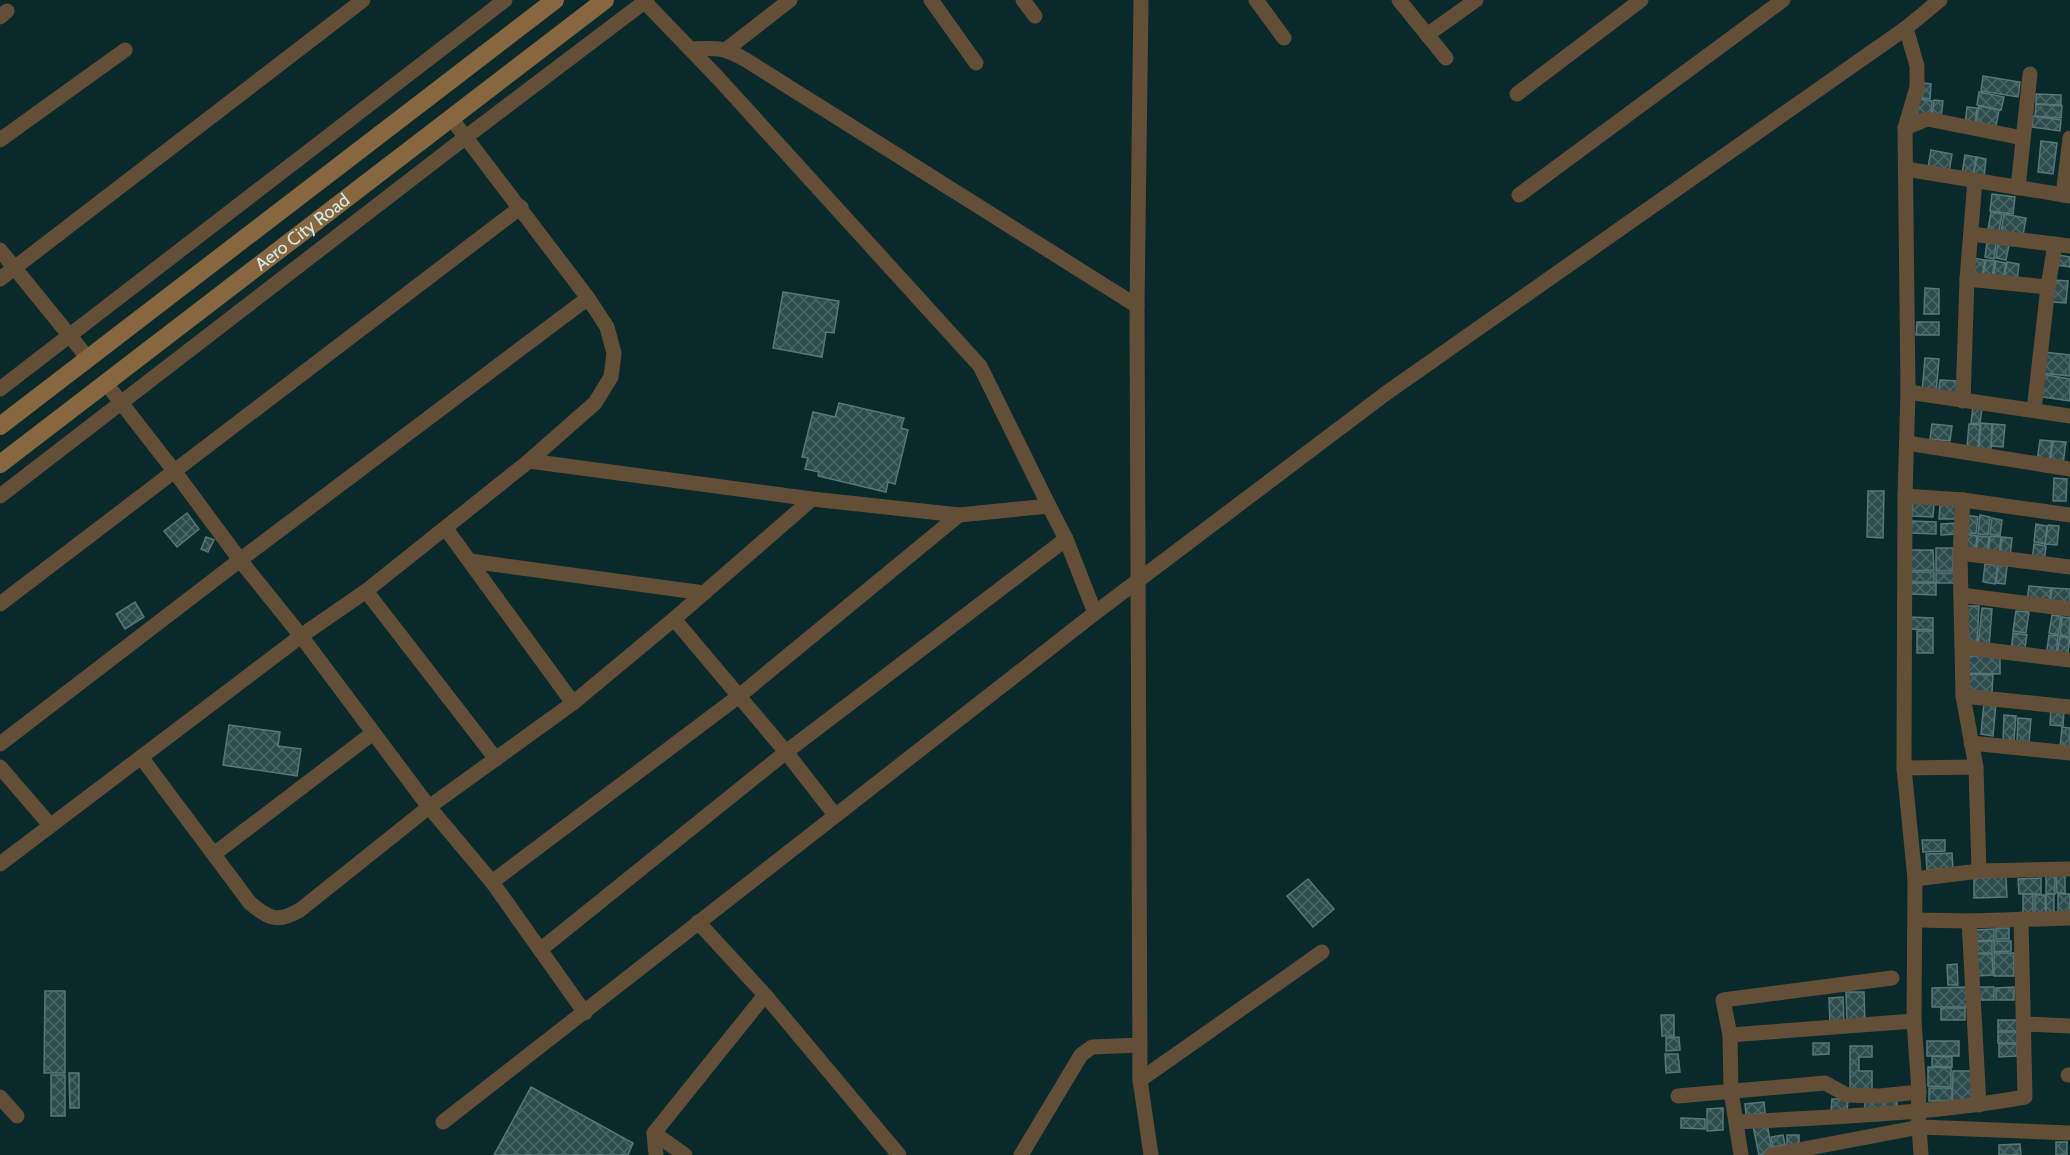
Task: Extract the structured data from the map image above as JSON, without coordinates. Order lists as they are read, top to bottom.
{
  "streets": {
    "street": ["Aero City Road"]
  }
}
